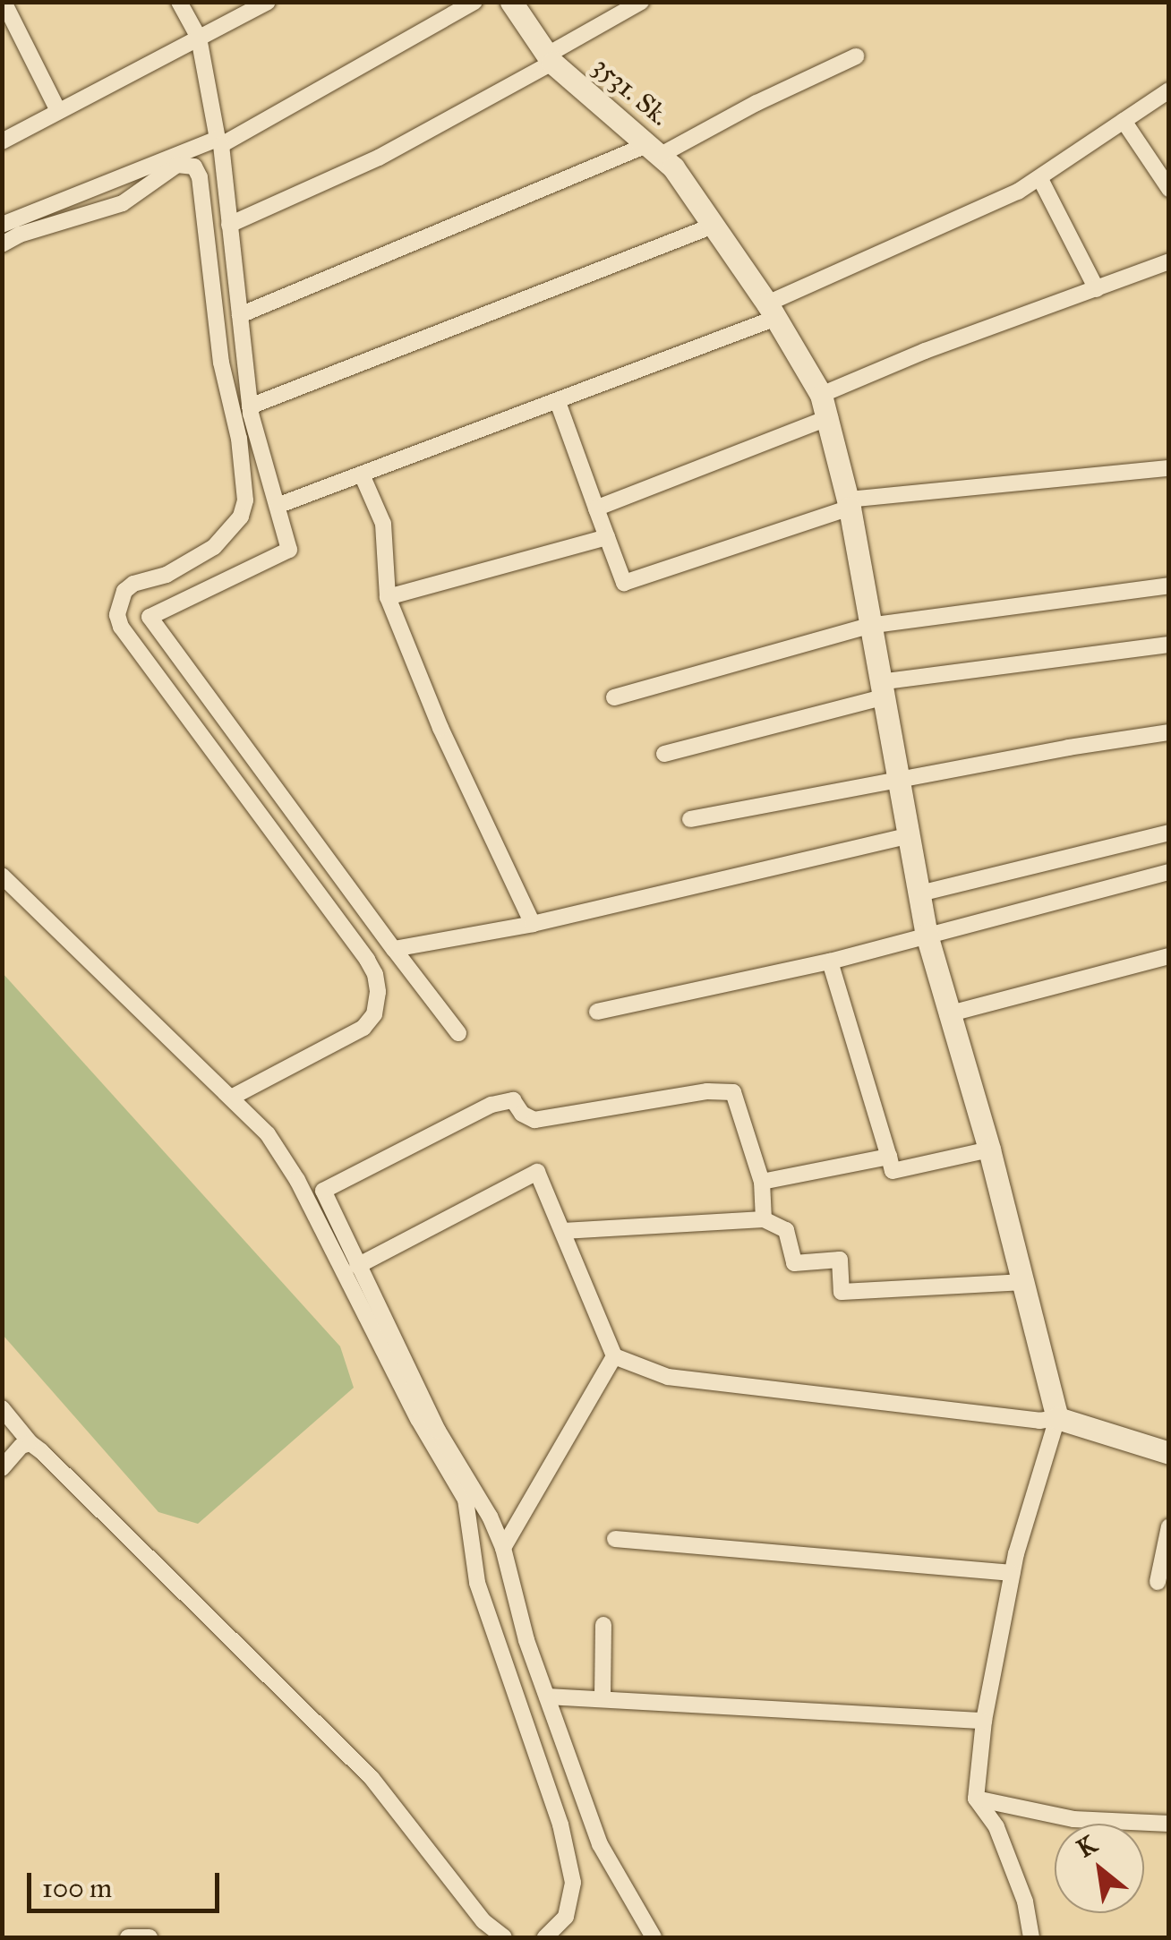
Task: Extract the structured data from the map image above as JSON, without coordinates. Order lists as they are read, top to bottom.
{
  "streets": {
    "street": ["3531. Sk."]
  },
  "scale_bar": "100 m",
  "north": "top left"
}
